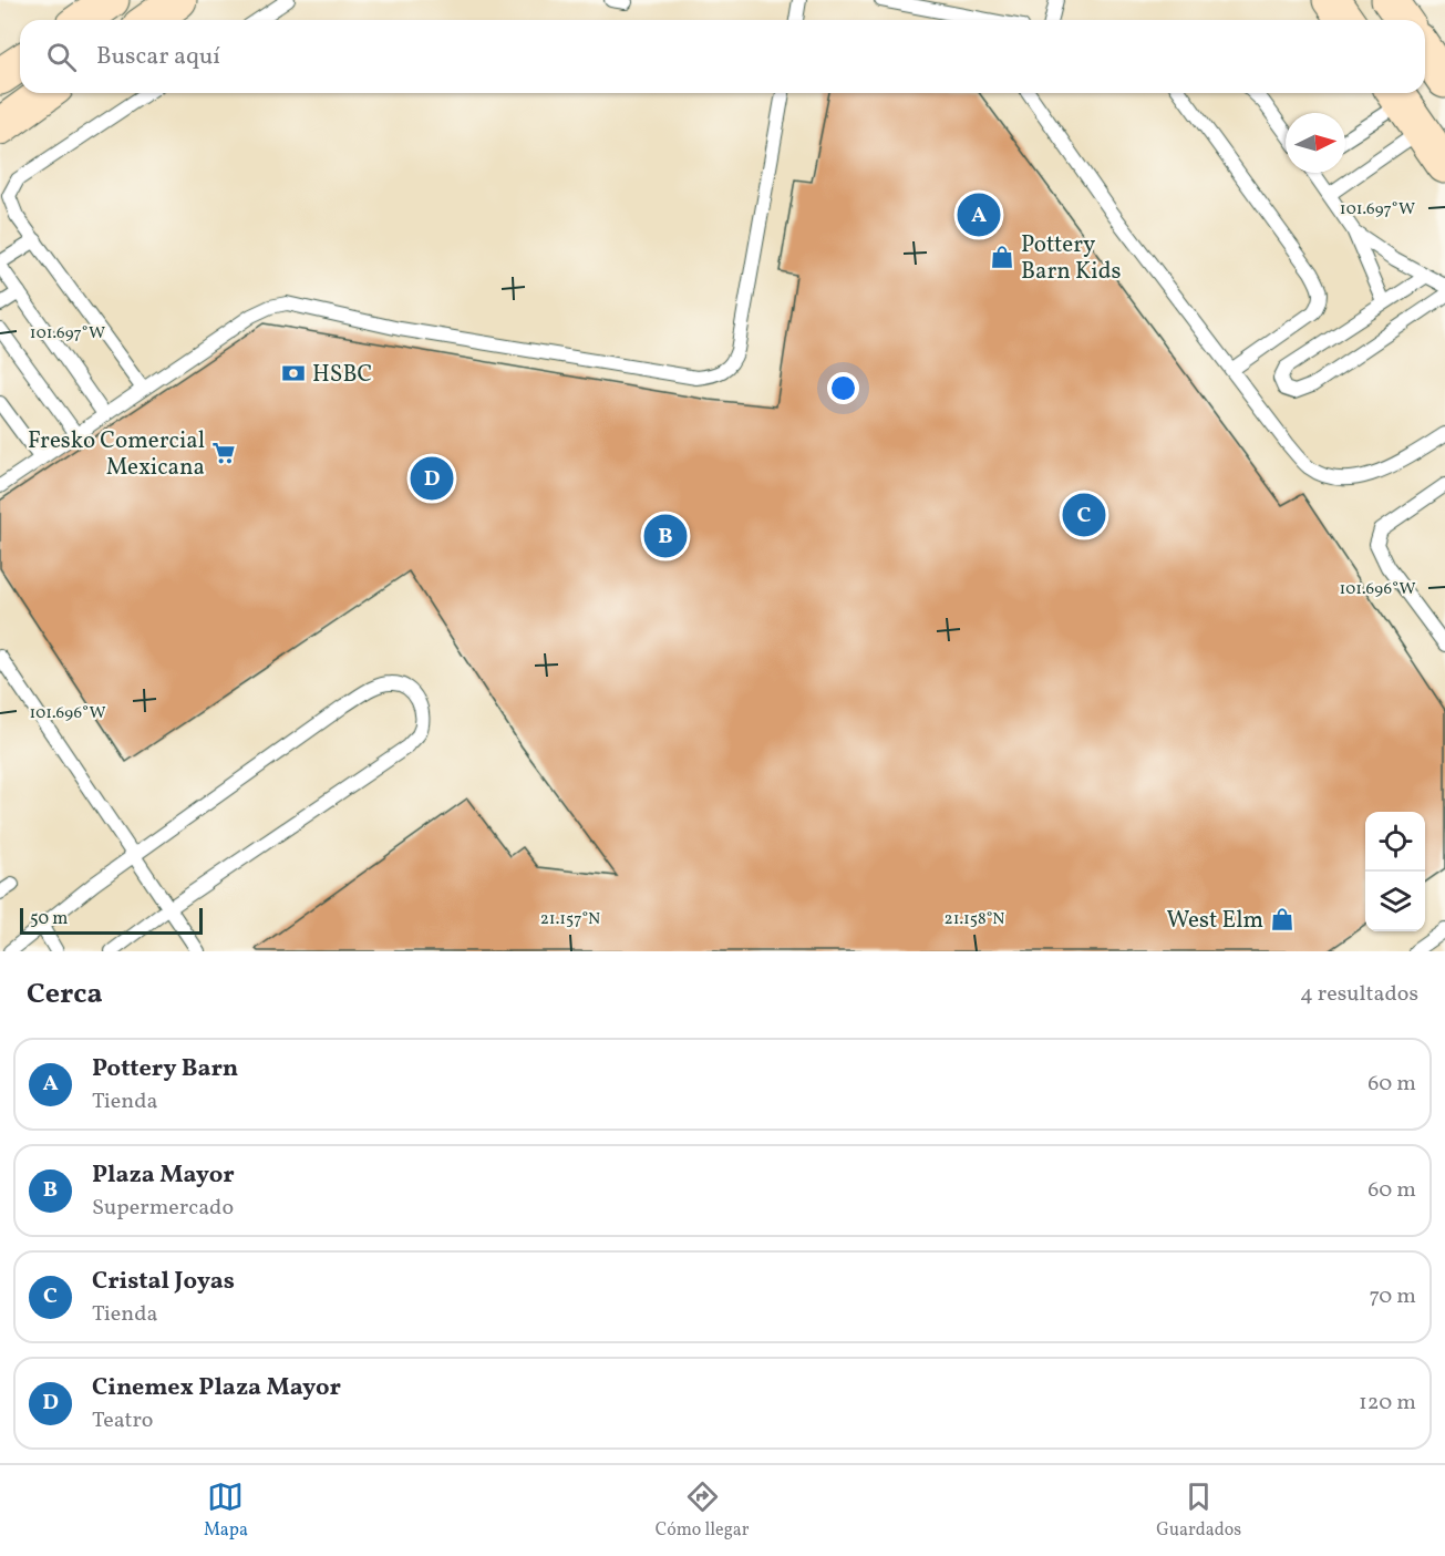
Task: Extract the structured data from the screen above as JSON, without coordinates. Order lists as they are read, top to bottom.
{
  "places": {
    "shop": ["Pottery Barn Kids", "West Elm"],
    "bank": ["HSBC"],
    "supermarket": ["Fresko Comercial Mexicana"]
  },
  "scale_bar": "50 m",
  "north": "right",
  "page": {
    "search": "Buscar aquí",
    "pins": [
      "A",
      "D",
      "C",
      "B"
    ],
    "scale": "50 m",
    "heading": ["Cerca", "4 resultados"],
    "list": [
      {
        "mark": "A",
        "name": "Pottery Barn",
        "note": "Tienda",
        "value": "60 m"
      },
      {
        "mark": "B",
        "name": "Plaza Mayor",
        "note": "Supermercado",
        "value": "60 m"
      },
      {
        "mark": "C",
        "name": "Cristal Joyas",
        "note": "Tienda",
        "value": "70 m"
      },
      {
        "mark": "D",
        "name": "Cinemex Plaza Mayor",
        "note": "Teatro",
        "value": "120 m"
      }
    ],
    "nav": ["Mapa", "Cómo llegar", "Guardados"]
  },
  "coordinates": [
    "101.697°W",
    "101.696°W",
    "21.157°N",
    "21.158°N"
  ]
}
